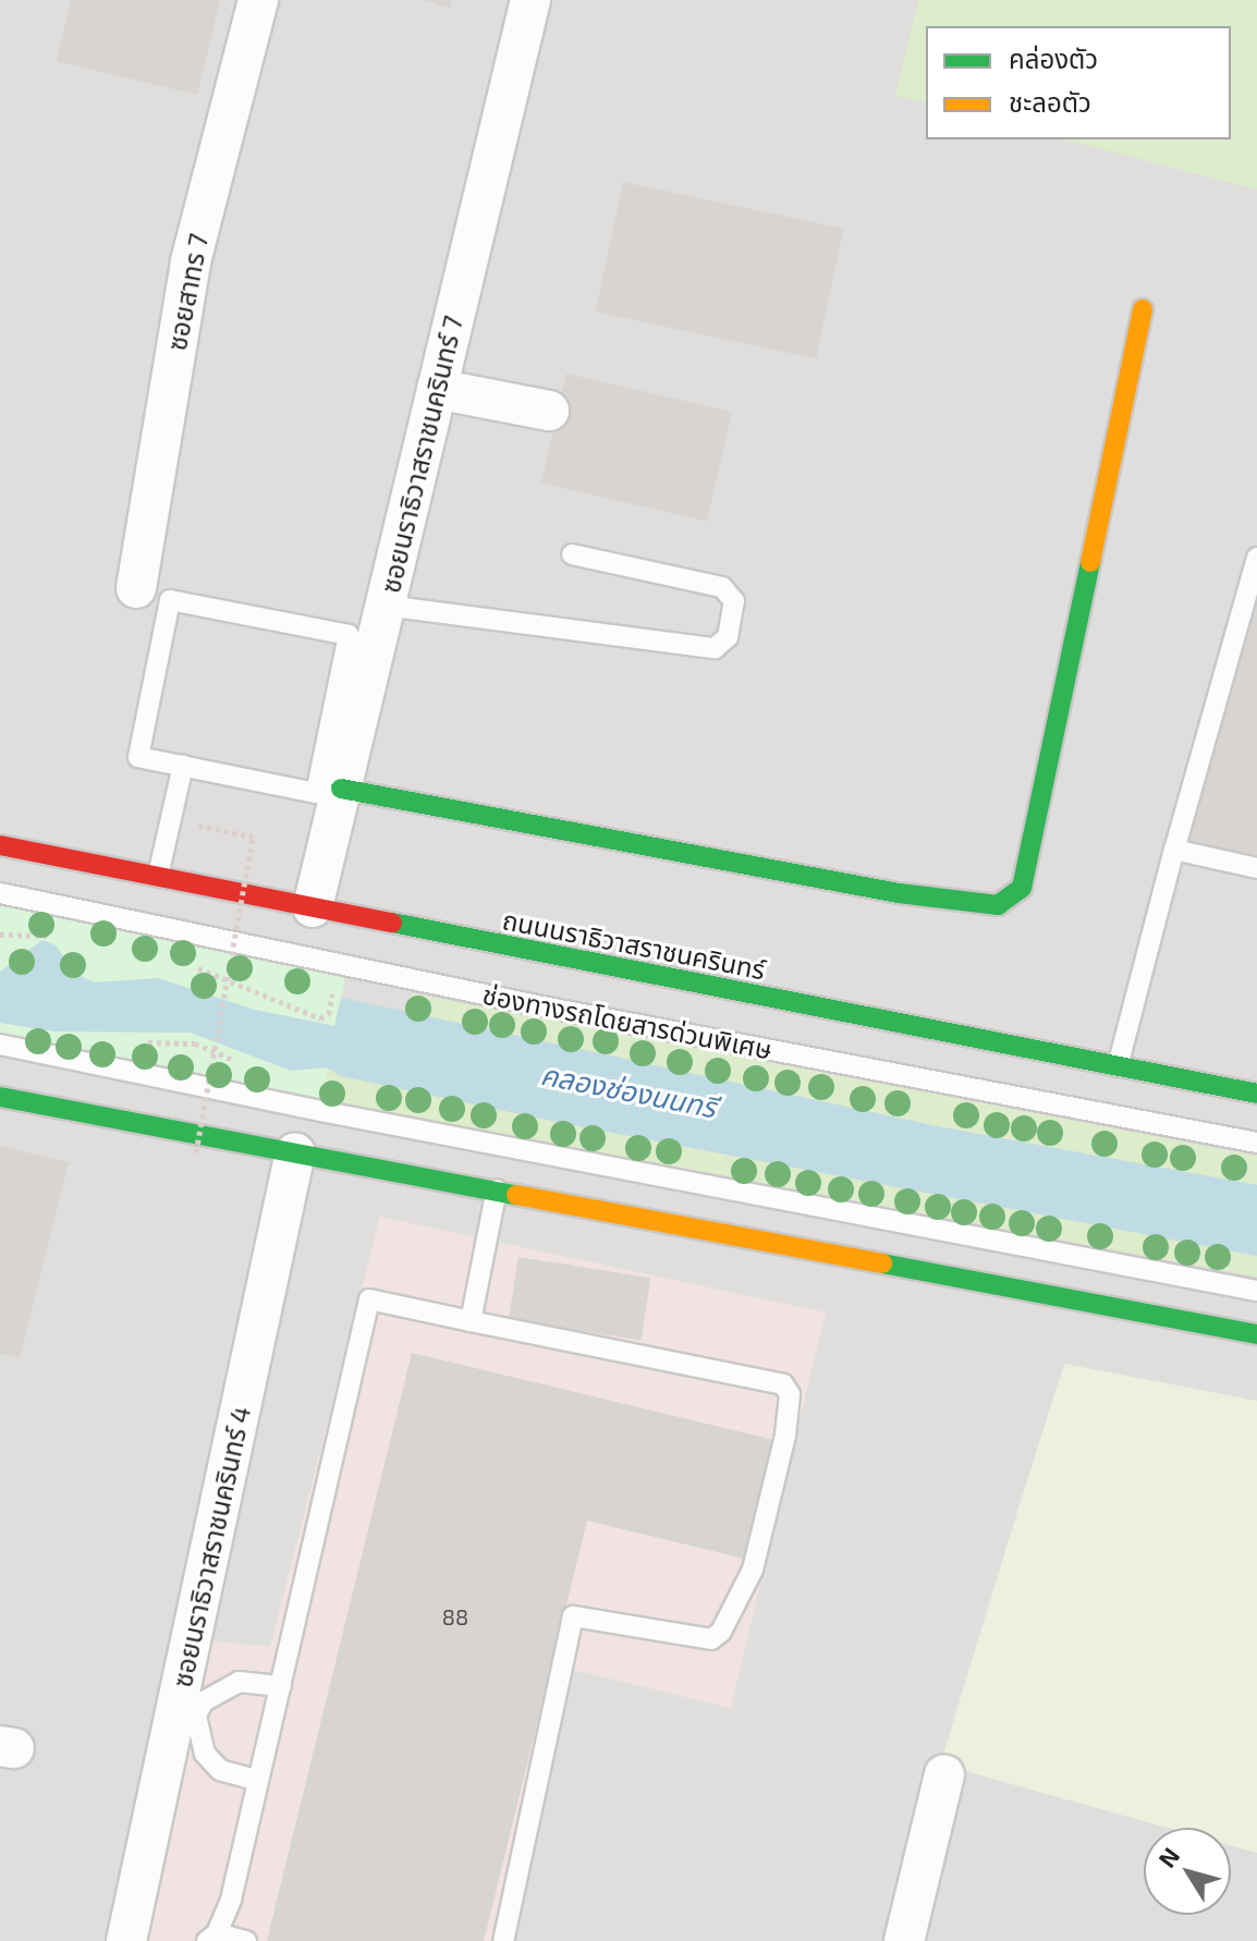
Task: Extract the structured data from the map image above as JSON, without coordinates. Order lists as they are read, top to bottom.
{
  "streets": {
    "main road": ["ถนนนราธิวาสราชนครินทร์"],
    "street": ["ซอยสาทร 7", "ซอยนราธิวาสราชนครินทร์ 7", "ซอยนราธิวาสราชนครินทร์ 4"],
    "lane": ["ช่องทางรถโดยสารด่วนพิเศษ"]
  },
  "crossings": [
    ["ซอยนราธิวาสราชนครินทร์ 7", "ถนนนราธิวาสราชนครินทร์"]
  ],
  "water": ["คลองช่องนนทรี"],
  "house_numbers": ["88"],
  "legend": ["คล่องตัว", "ชะลอตัว"],
  "north": "top left"
}
